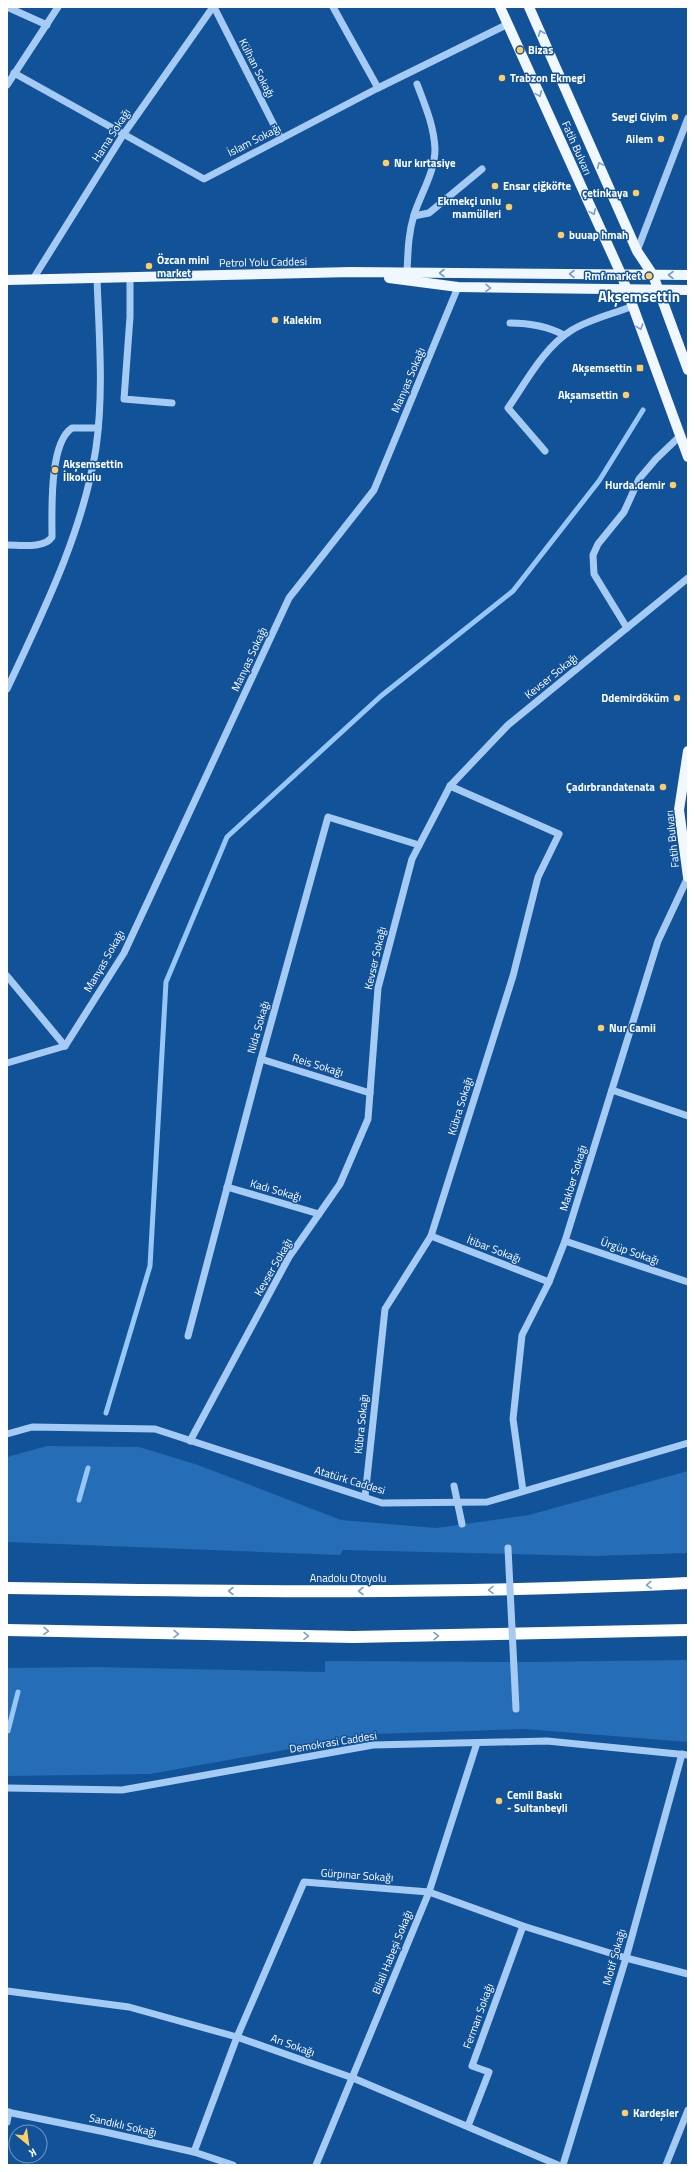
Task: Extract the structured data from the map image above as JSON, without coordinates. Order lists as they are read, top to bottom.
{
  "streets": {
    "highway": ["Anadolu Otoyolu"],
    "main road": ["Fatih Bulvarı", "Petrol Yolu Caddesi"],
    "street": [
      "Külhan Sokağı",
      "Hama Sokağı",
      "İslam Sokağı",
      "Manyas Sokağı",
      "Kevser Sokağı",
      "Nida Sokağı",
      "Reis Sokağı",
      "Kübra Sokağı",
      "Makber Sokağı",
      "Kadı Sokağı",
      "İtibar Sokağı",
      "Ürgüp Sokağı",
      "Atatürk Caddesi",
      "Demokrasi Caddesi",
      "Gürpınar Sokağı",
      "Bilali Habeşi Sokağı",
      "Motif Sokağı",
      "Ferman Sokağı",
      "Arı Sokağı",
      "Sandıklı Sokağı"
    ]
  },
  "crossings": [
    ["Külhan Sokağı", "Hama Sokağı"],
    ["Külhan Sokağı", "İslam Sokağı"],
    ["Hama Sokağı", "İslam Sokağı"],
    ["Hama Sokağı", "Petrol Yolu Caddesi"],
    ["İslam Sokağı", "Fatih Bulvarı"],
    ["Fatih Bulvarı", "Petrol Yolu Caddesi"],
    ["Fatih Bulvarı", "Makber Sokağı"],
    ["Petrol Yolu Caddesi", "Manyas Sokağı"],
    ["Kevser Sokağı", "Nida Sokağı"],
    ["Kevser Sokağı", "Reis Sokağı"],
    ["Kevser Sokağı", "Kübra Sokağı"],
    ["Kevser Sokağı", "Kadı Sokağı"],
    ["Kevser Sokağı", "Atatürk Caddesi"],
    ["Nida Sokağı", "Reis Sokağı"],
    ["Nida Sokağı", "Kadı Sokağı"],
    ["Kübra Sokağı", "İtibar Sokağı"],
    ["Kübra Sokağı", "Atatürk Caddesi"],
    ["Makber Sokağı", "İtibar Sokağı"],
    ["Makber Sokağı", "Ürgüp Sokağı"],
    ["Makber Sokağı", "Atatürk Caddesi"],
    ["Demokrasi Caddesi", "Bilali Habeşi Sokağı"],
    ["Demokrasi Caddesi", "Motif Sokağı"],
    ["Gürpınar Sokağı", "Bilali Habeşi Sokağı"],
    ["Gürpınar Sokağı", "Motif Sokağı"],
    ["Gürpınar Sokağı", "Ferman Sokağı"],
    ["Gürpınar Sokağı", "Arı Sokağı"],
    ["Gürpınar Sokağı", "Sandıklı Sokağı"],
    ["Bilali Habeşi Sokağı", "Arı Sokağı"],
    ["Ferman Sokağı", "Arı Sokağı"]
  ],
  "districts": ["Akşemsettin"],
  "places": {
    "other": [
      "Bizas",
      "Trabzon Ekmegi",
      "Sevgi Giyim",
      "Ailem",
      "Nur kırtasiye",
      "Ensar çiğköfte",
      "çetinkaya",
      "Ekmekçi unlu mamülleri",
      "buuap hmah",
      "Özcan mini market",
      "Rmf market",
      "Kalekim",
      "Akşamsettin",
      "Akşemsettin İlkokulu",
      "Hurda.demir",
      "Ddemirdöküm",
      "Çadırbrandatenata",
      "Nur Camii",
      "Cemil Baskı - Sultanbeyli",
      "Kardeşler"
    ],
    "transit": ["Akşemsettin"]
  },
  "north": "bottom right"
}
